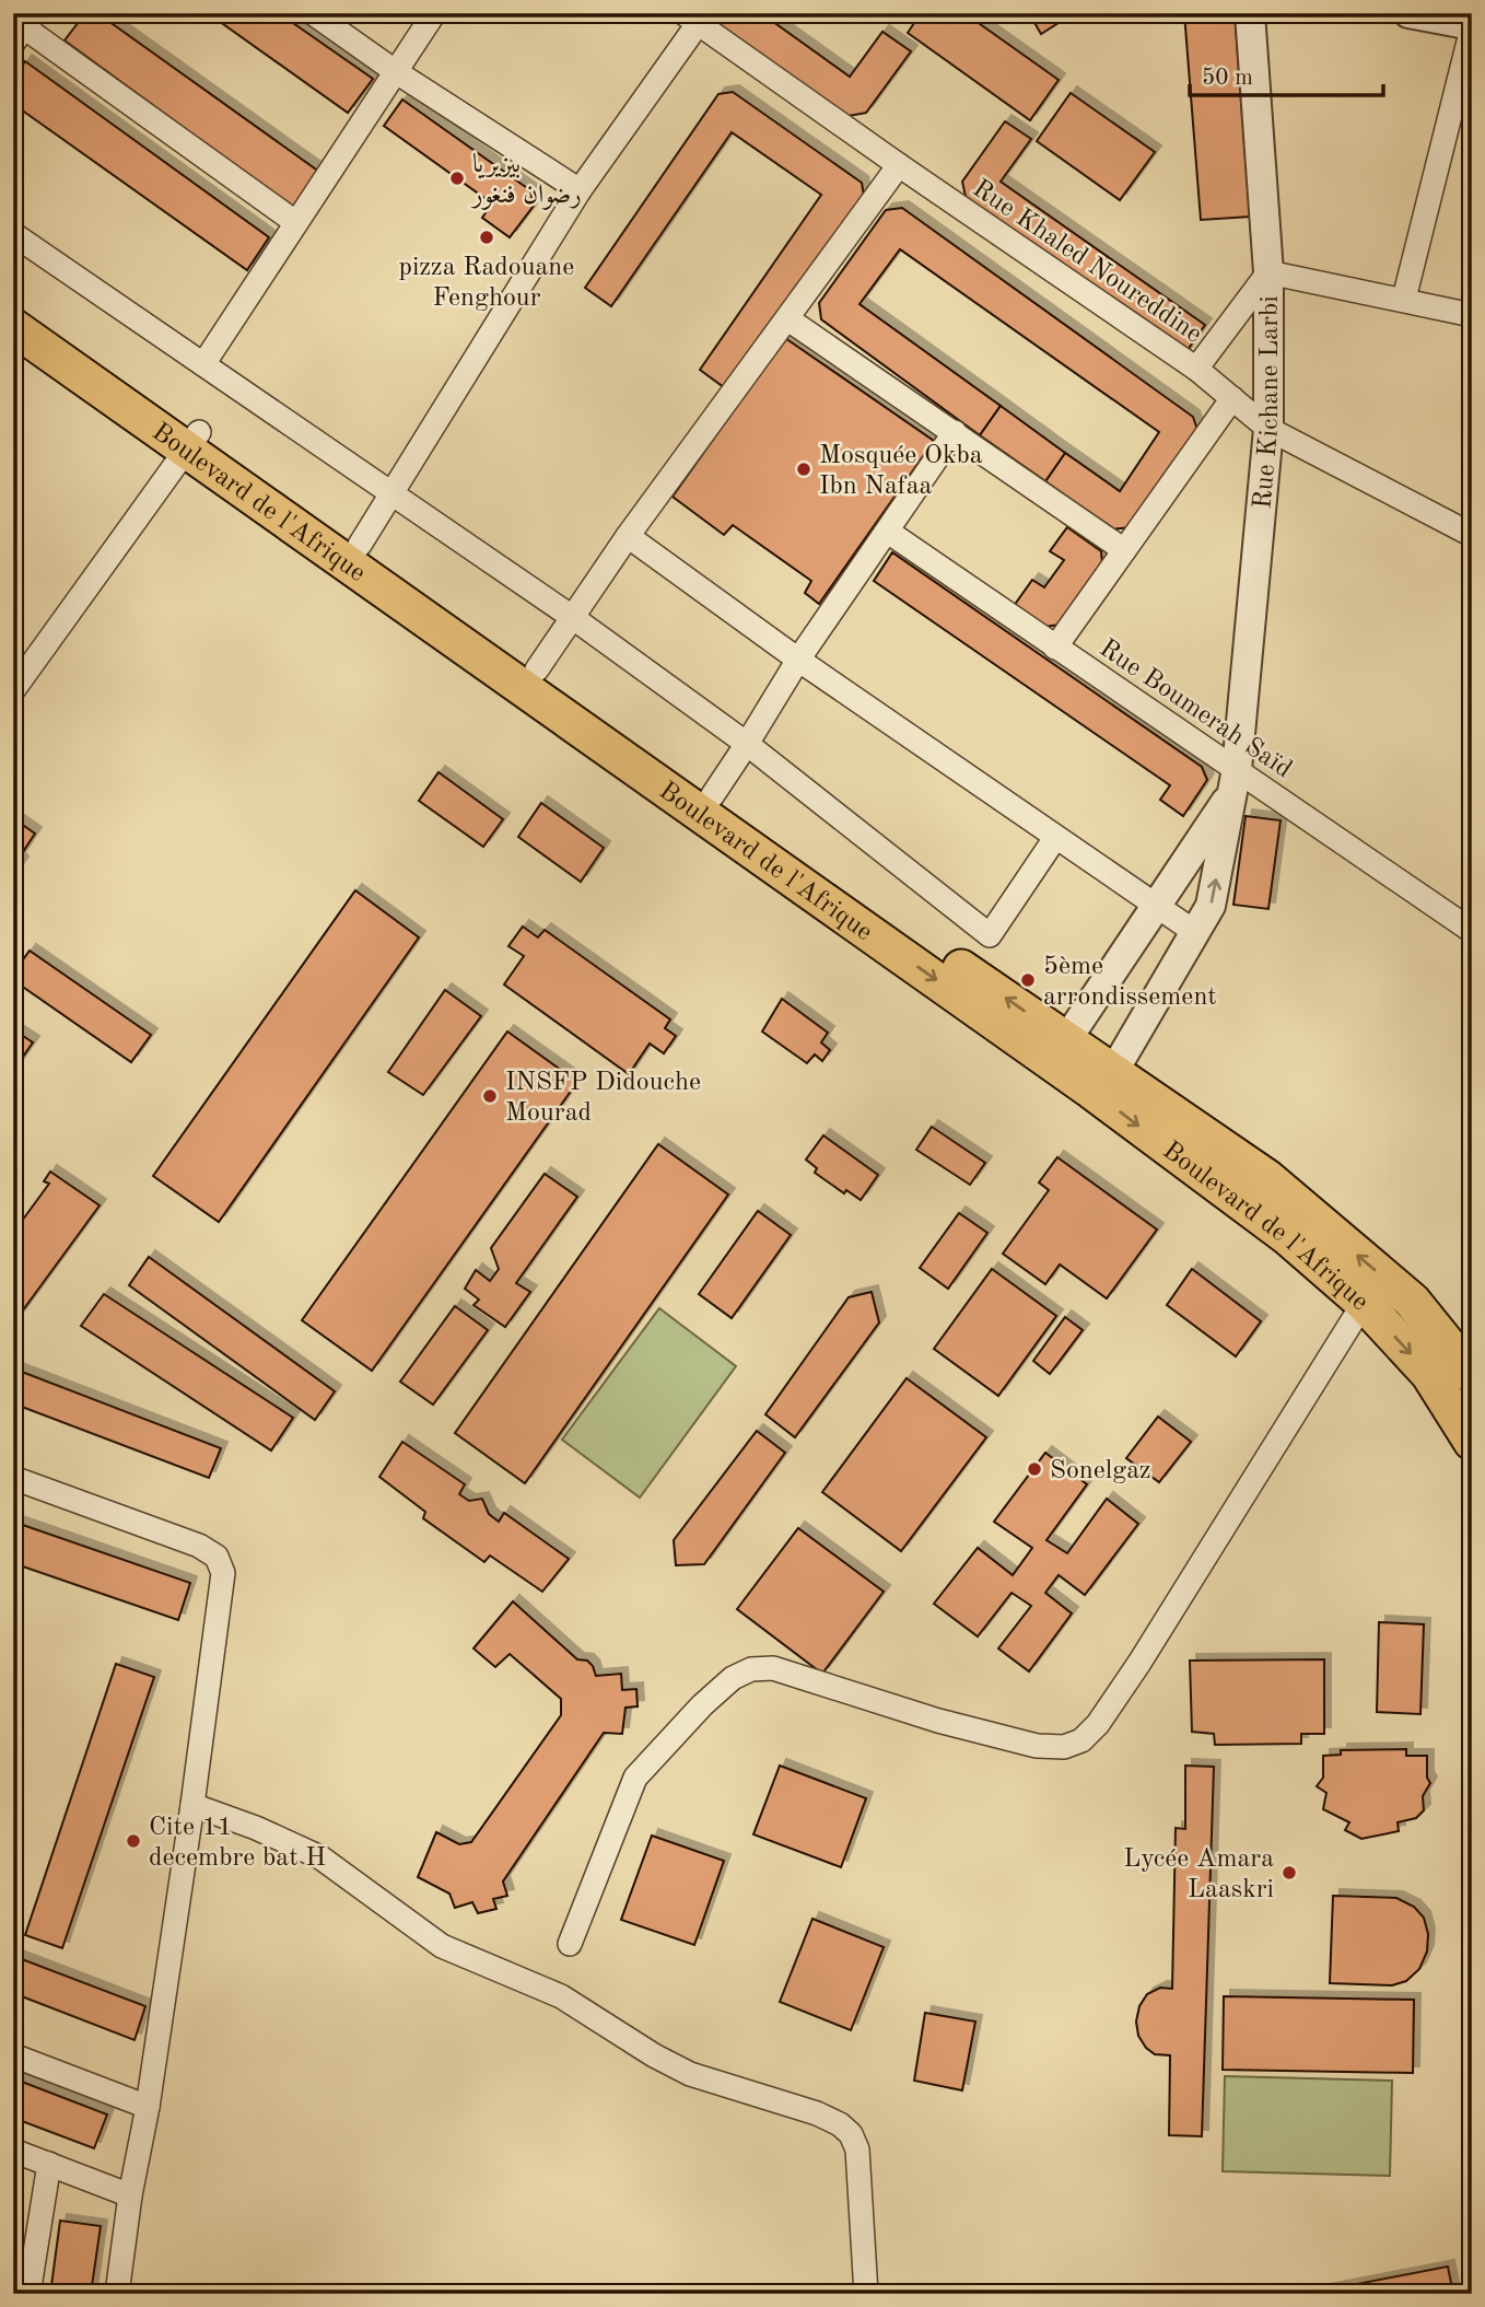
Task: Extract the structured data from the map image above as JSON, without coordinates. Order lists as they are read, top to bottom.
{
  "streets": {
    "main road": ["Boulevard de l'Afrique"],
    "street": ["Rue Khaled Noureddine", "Rue Kichane Larbi", "Rue Boumerah Saïd"]
  },
  "crossings": [
    ["Rue Khaled Noureddine", "Rue Kichane Larbi"],
    ["Rue Kichane Larbi", "Boulevard de l'Afrique"],
    ["Rue Kichane Larbi", "Rue Boumerah Saïd"]
  ],
  "places": [
    "بيزيريا رضوان فنغور",
    "pizza Radouane Fenghour",
    "Mosquée Okba Ibn Nafaa",
    "5ème arrondissement",
    "INSFP Didouche Mourad",
    "Sonelgaz",
    "Cite 11 decembre bat H",
    "Lycée Amara Laaskri"
  ],
  "scale_bar": "50 m"
}
